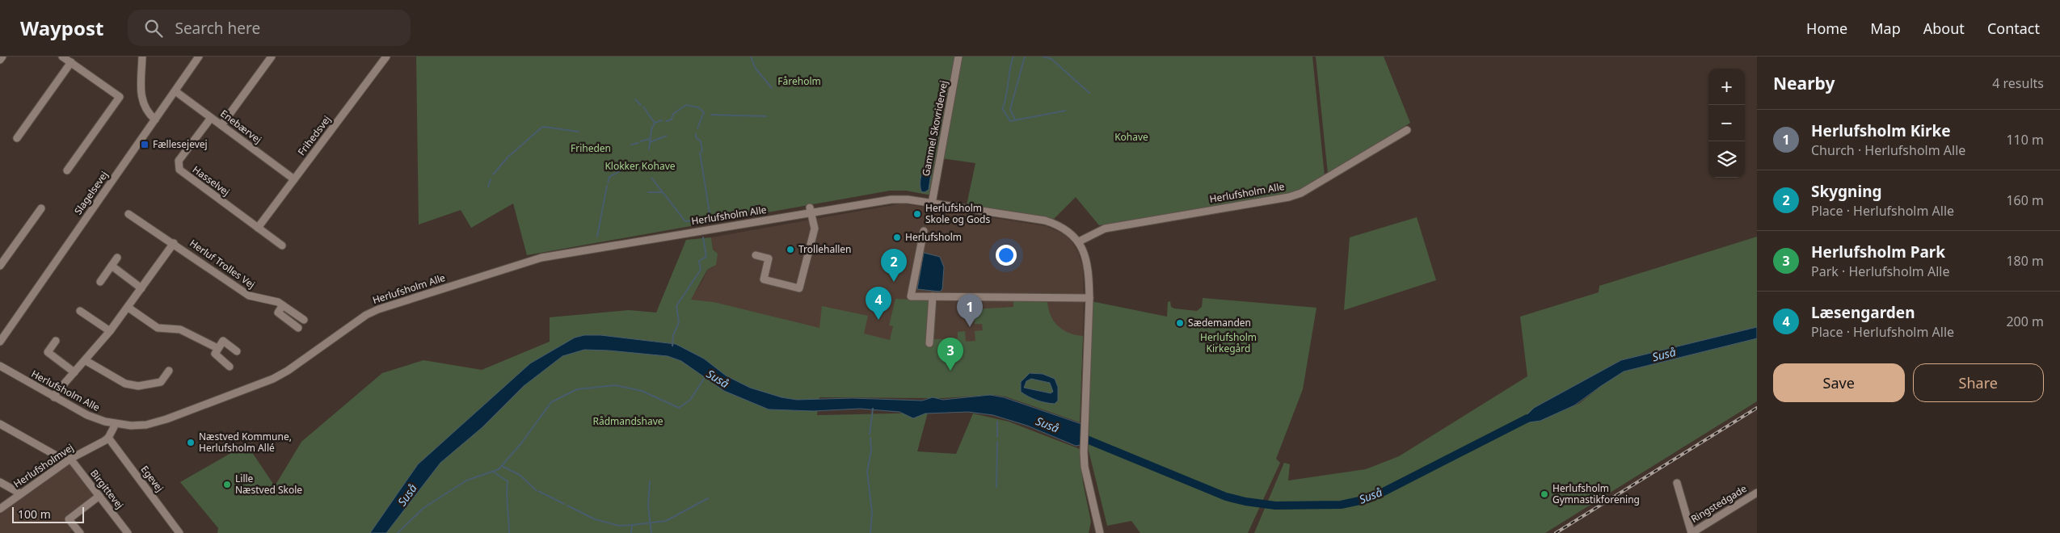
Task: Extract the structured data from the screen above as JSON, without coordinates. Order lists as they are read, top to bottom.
{
  "streets": {
    "street": [
      "Enebærvej",
      "Gammel Skovridervej",
      "Frihedsvej",
      "Hasselvej",
      "Slagelsevej",
      "Herlufsholm Alle",
      "Herluf Trolles Vej",
      "Herlufsholmvej",
      "Egevej",
      "Birgittevej",
      "Ringstedgade"
    ]
  },
  "crossings": [
    ["Enebærvej", "Frihedsvej"],
    ["Enebærvej", "Hasselvej"],
    ["Enebærvej", "Slagelsevej"],
    ["Gammel Skovridervej", "Herlufsholm Alle"],
    ["Frihedsvej", "Hasselvej"],
    ["Herlufsholm Alle", "Herluf Trolles Vej"],
    ["Herlufsholmvej", "Egevej"],
    ["Herlufsholmvej", "Birgittevej"]
  ],
  "water": ["Suså"],
  "parks": [
    "Fåreholm",
    "Kohave",
    "Friheden",
    "Klokker Kohave",
    "Herlufsholm Kirkegård",
    "Rådmandshave"
  ],
  "places": {
    "transit": ["Fællesejevej"],
    "other": [
      "Herlufsholm Skole og Gods",
      "Herlufsholm",
      "Trollehallen",
      "Sædemanden",
      "Næstved Kommune, Herlufsholm Allé",
      "Lille Næstved Skole",
      "Herlufsholm Gymnastikforening"
    ]
  },
  "scale_bar": "100 m",
  "page": {
    "header": "Waypost",
    "search": "Search here",
    "nav": [
      "Home",
      "Map",
      "About",
      "Contact"
    ],
    "heading": ["Nearby", "4 results"],
    "map_buttons": ["+", "−"],
    "list": [
      {
        "mark": "1",
        "name": "Herlufsholm Kirke",
        "note": "Church · Herlufsholm Alle",
        "value": "110 m"
      },
      {
        "mark": "2",
        "name": "Skygning",
        "note": "Place · Herlufsholm Alle",
        "value": "160 m"
      },
      {
        "mark": "3",
        "name": "Herlufsholm Park",
        "note": "Park · Herlufsholm Alle",
        "value": "180 m"
      },
      {
        "mark": "4",
        "name": "Læsengarden",
        "note": "Place · Herlufsholm Alle",
        "value": "200 m"
      }
    ],
    "pins": [
      "2",
      "4",
      "1",
      "3"
    ],
    "buttons": ["Save", "Share"],
    "scale": "100 m"
  }
}
